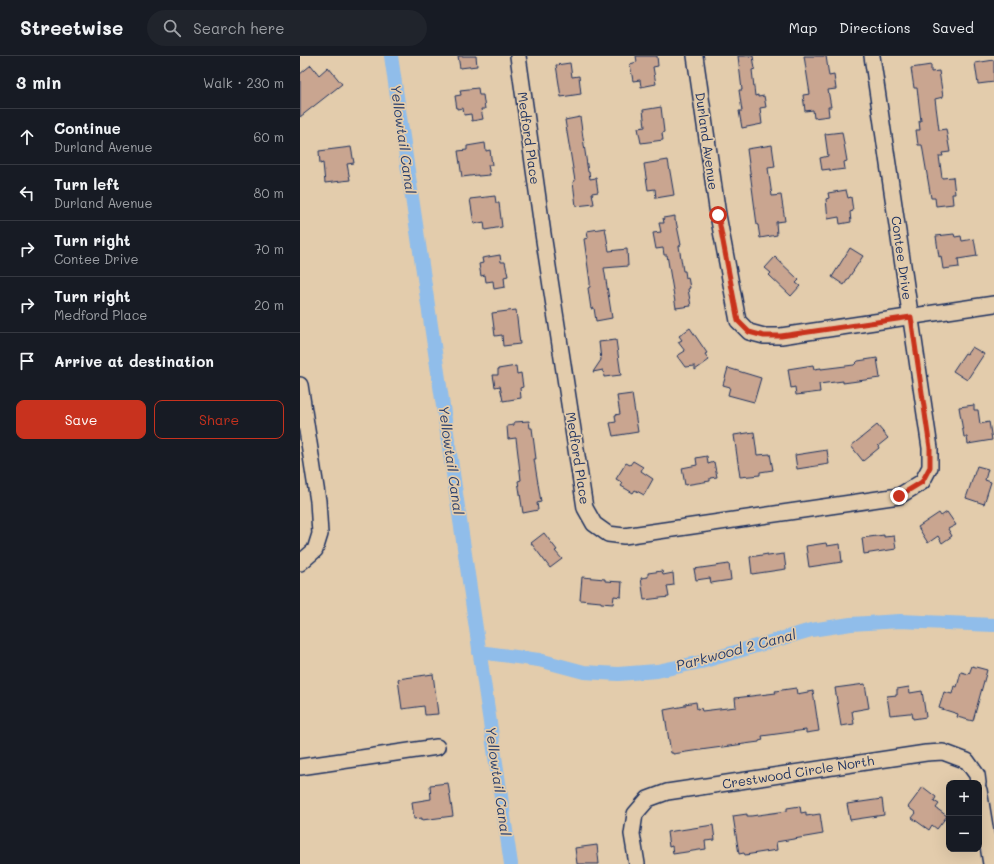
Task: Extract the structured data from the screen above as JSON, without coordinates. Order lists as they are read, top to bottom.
{
  "streets": {
    "street": [
      "Medford Place",
      "Durland Avenue",
      "Contee Drive",
      "Crestwood Circle North"
    ]
  },
  "crossings": [
    ["Medford Place", "Contee Drive"],
    ["Durland Avenue", "Contee Drive"]
  ],
  "water": ["Yellowtail Canal", "Parkwood 2 Canal"],
  "page": {
    "header": "Streetwise",
    "search": "Search here",
    "nav": ["Map", "Directions", "Saved"],
    "heading": ["3 min", "Walk · 230 m"],
    "list": [
      ["Continue", "Durland Avenue", "60 m"],
      ["Turn left", "Durland Avenue", "80 m"],
      ["Turn right", "Contee Drive", "70 m"],
      ["Turn right", "Medford Place", "20 m"],
      "Arrive at destination"
    ],
    "buttons": ["Save", "Share"],
    "map_buttons": ["+", "−"]
  }
}
